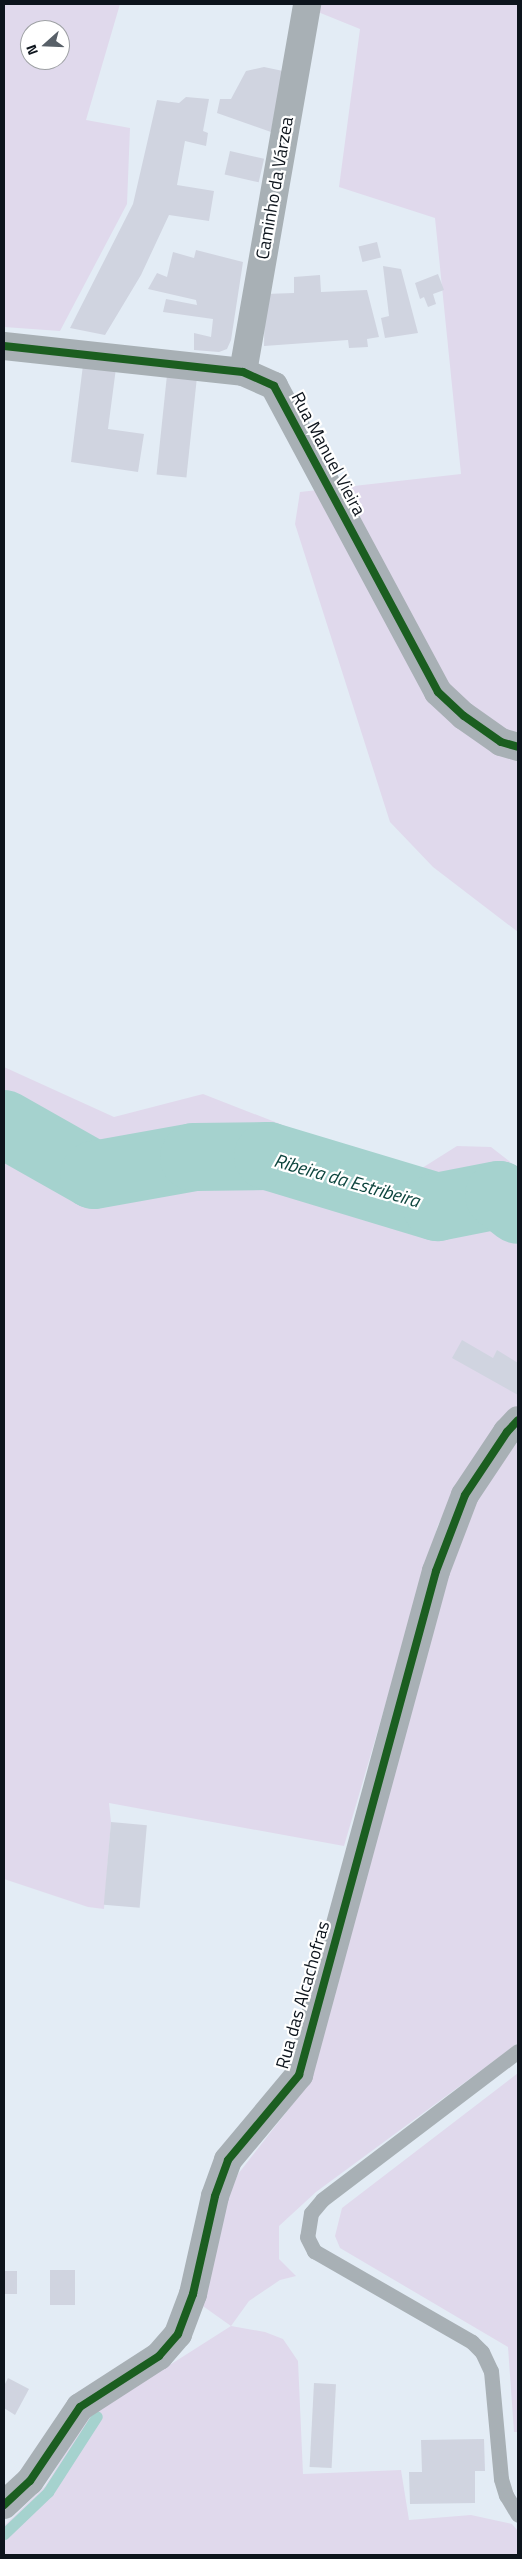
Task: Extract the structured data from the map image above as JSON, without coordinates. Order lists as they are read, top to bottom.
{
  "streets": {
    "street": ["Caminho da Várzea", "Rua Manuel Vieira", "Rua das Alcachofras"]
  },
  "crossings": [
    ["Caminho da Várzea", "Rua Manuel Vieira"]
  ],
  "water": ["Ribeira da Estribeira"],
  "north": "left"
}
